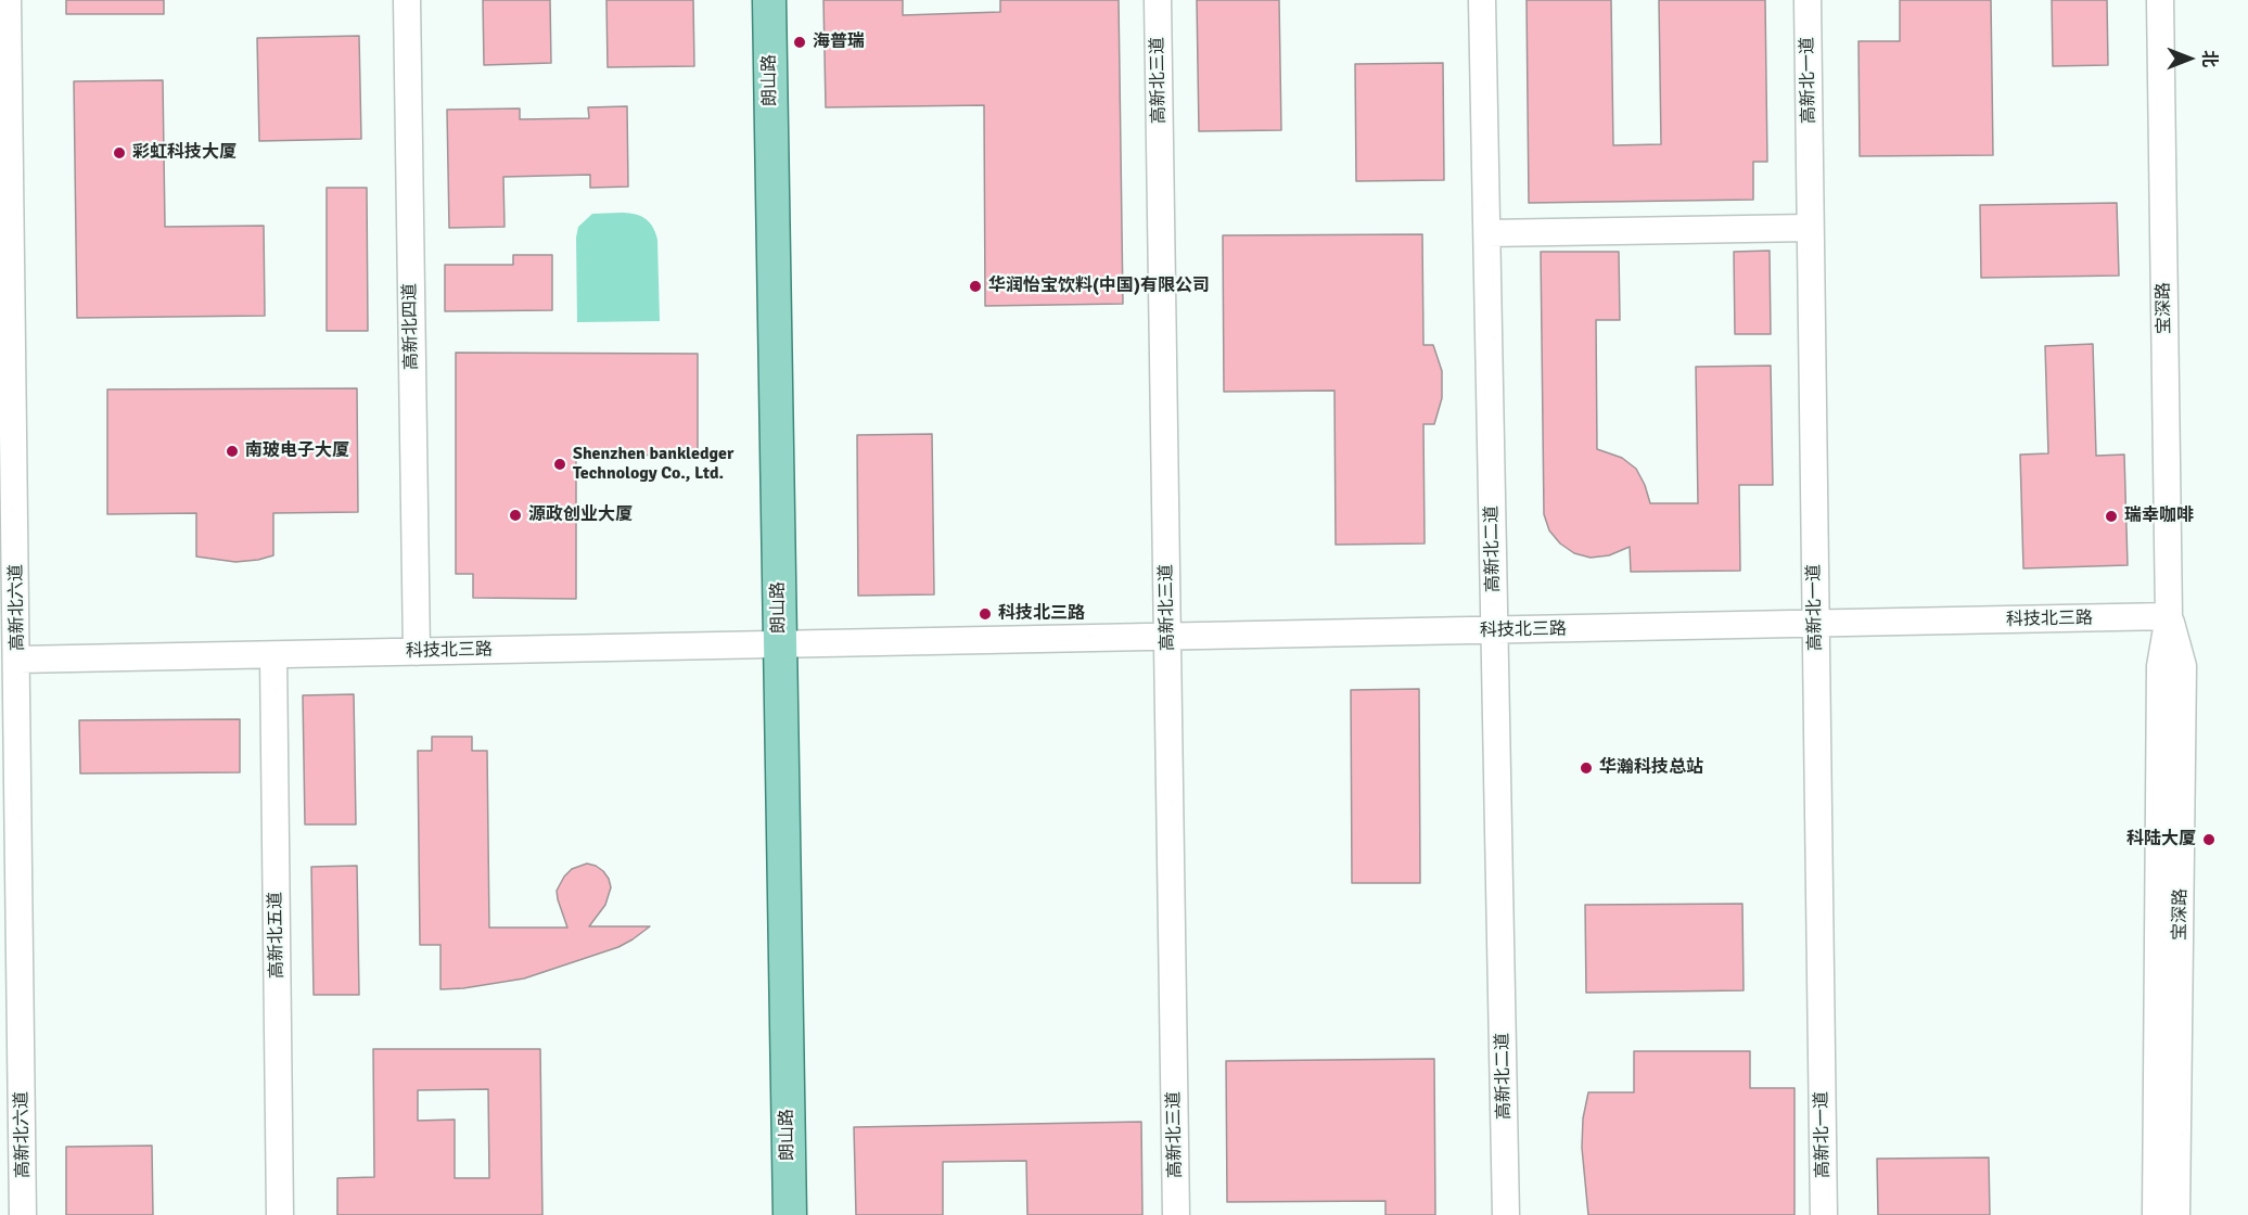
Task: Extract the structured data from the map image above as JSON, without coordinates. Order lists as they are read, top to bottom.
{
  "streets": {
    "main road": ["朗山路"],
    "street": [
      "高新北三道",
      "高新北一道",
      "宝深路",
      "高新北四道",
      "高新北二道",
      "高新北六道",
      "科技北三路",
      "高新北五道"
    ]
  },
  "crossings": [
    ["朗山路", "科技北三路"],
    ["高新北三道", "科技北三路"],
    ["高新北一道", "科技北三路"],
    ["宝深路", "科技北三路"],
    ["高新北四道", "科技北三路"],
    ["高新北二道", "科技北三路"],
    ["高新北六道", "科技北三路"],
    ["科技北三路", "高新北五道"]
  ],
  "places": [
    "海普瑞",
    "彩虹科技大厦",
    "华润怡宝饮料(中国)有限公司",
    "南玻电子大厦",
    "Shenzhen bankledger Technology Co., Ltd.",
    "源政创业大厦",
    "瑞幸咖啡",
    "科技北三路",
    "华瀚科技总站",
    "科陆大厦"
  ],
  "north": "right"
}
